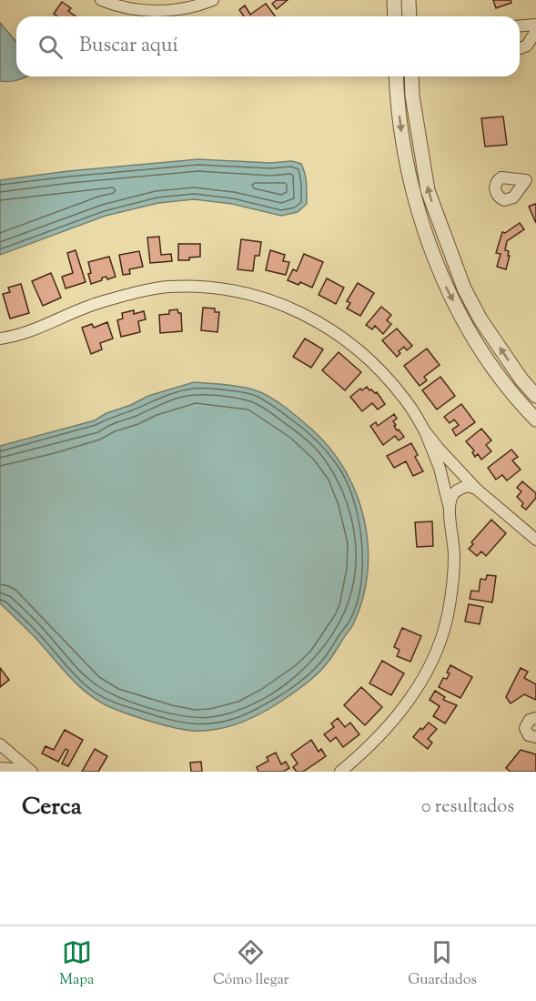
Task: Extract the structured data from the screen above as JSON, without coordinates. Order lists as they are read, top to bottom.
{
  "page": {
    "search": "Buscar aquí",
    "heading": ["Cerca", "0 resultados"],
    "nav": ["Mapa", "Cómo llegar", "Guardados"]
  }
}
